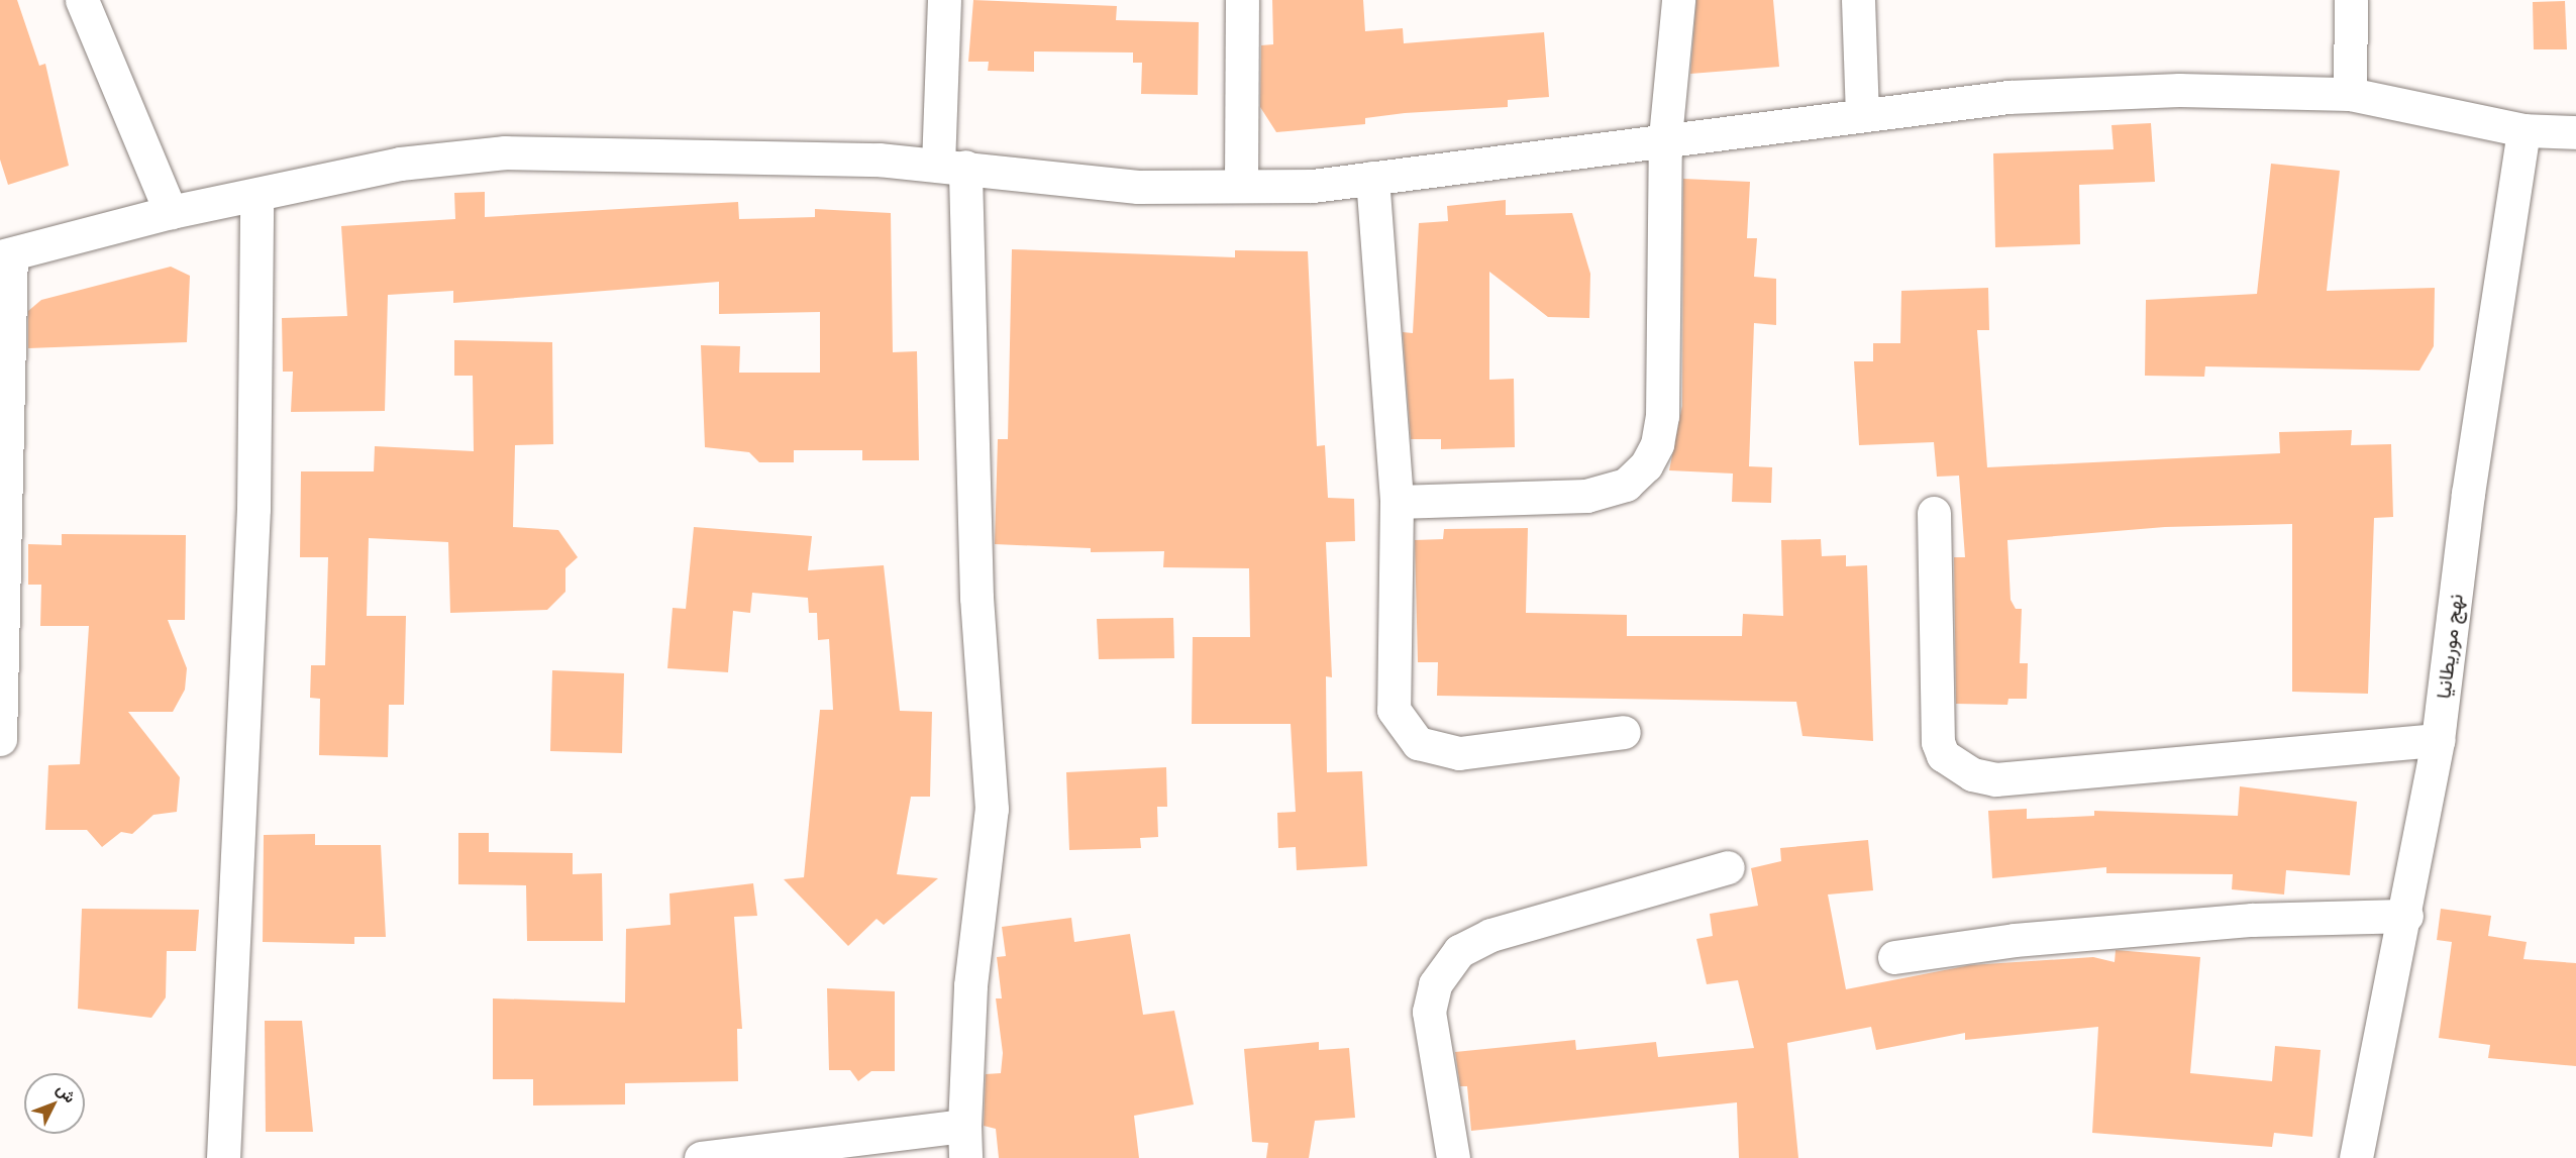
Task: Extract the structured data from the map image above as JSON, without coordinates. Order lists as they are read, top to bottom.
{
  "streets": {
    "street": ["نهج موريطانيا"]
  },
  "north": "top right"
}
